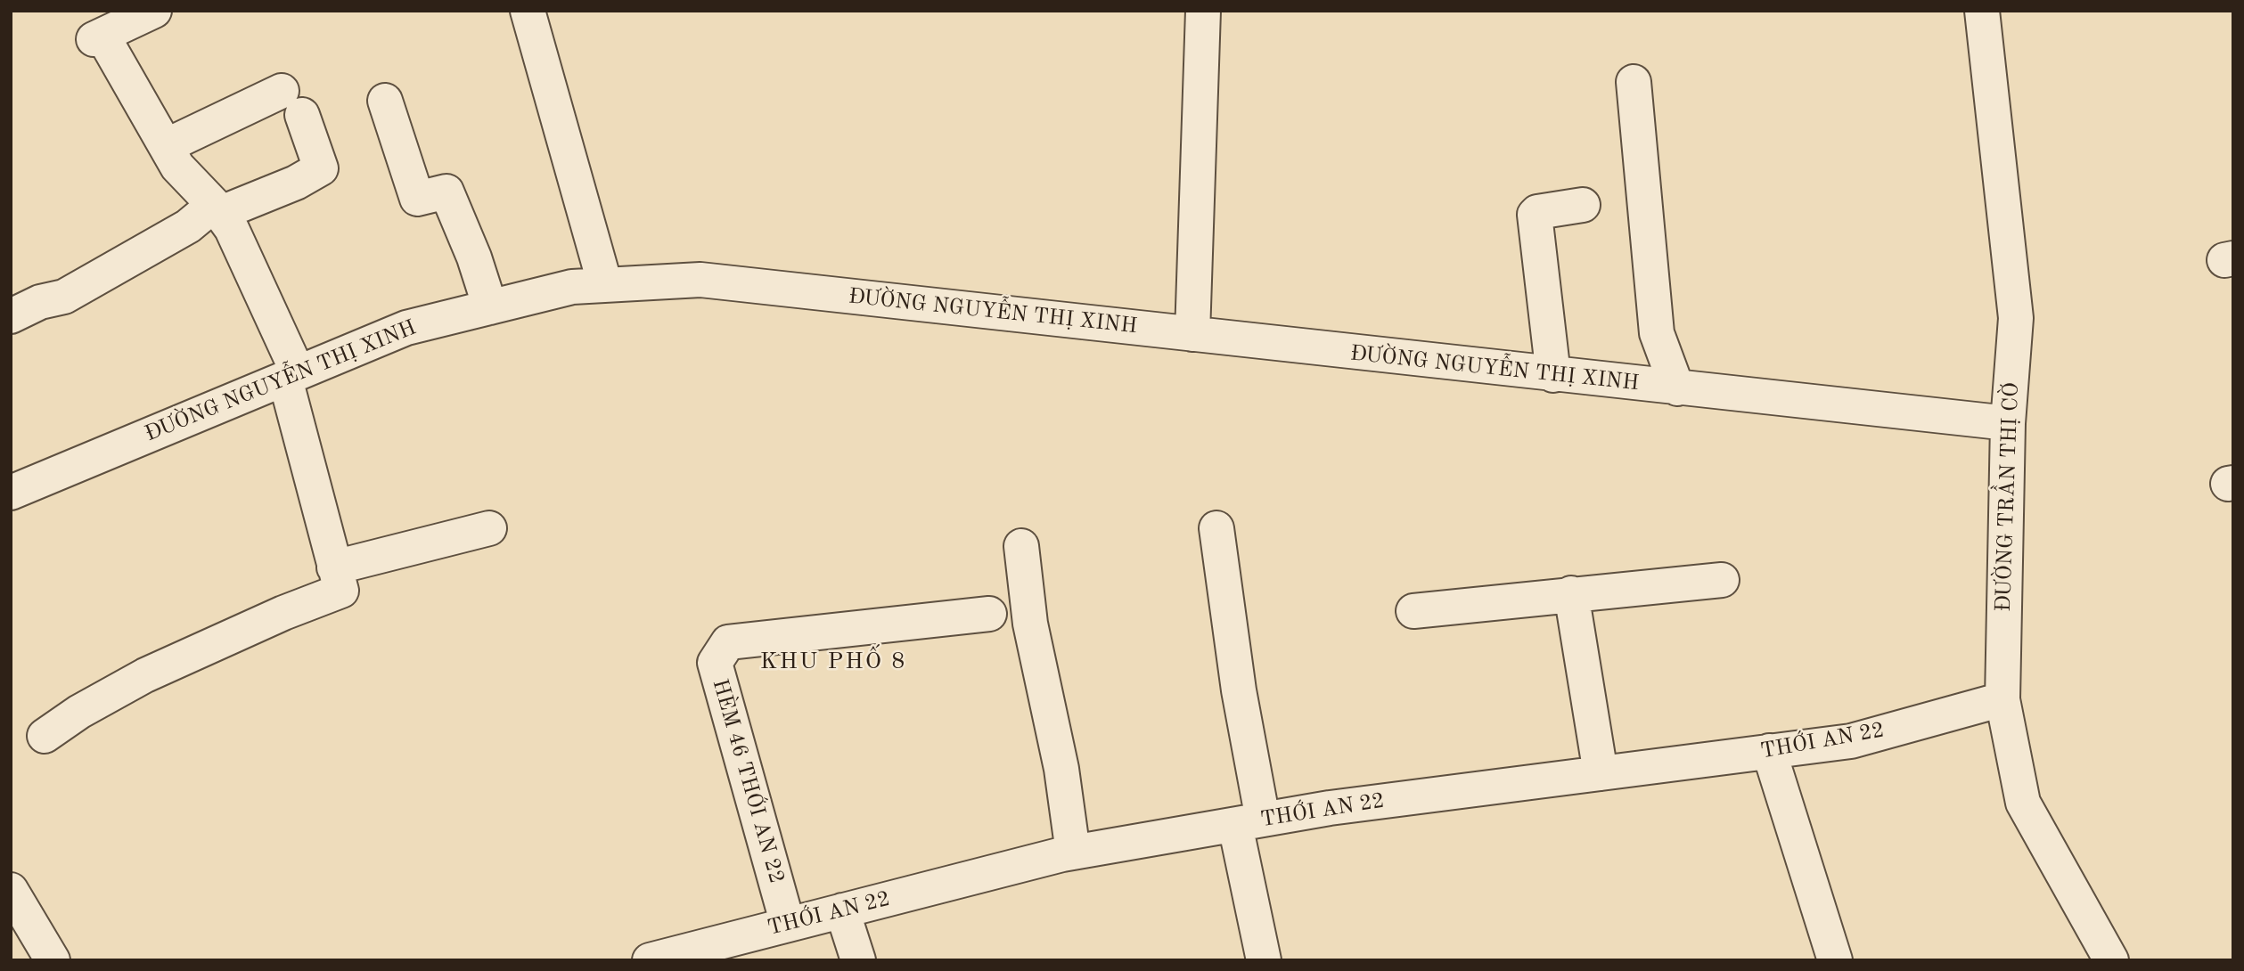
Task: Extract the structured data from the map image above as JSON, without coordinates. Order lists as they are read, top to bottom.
{
  "streets": {
    "street": [
      "ĐƯỜNG NGUYỄN THỊ XINH",
      "ĐƯỜNG TRẦN THỊ CỜ",
      "THỚI AN 22",
      "HÈM 46 THỚI AN 22"
    ]
  },
  "crossings": [
    ["ĐƯỜNG NGUYỄN THỊ XINH", "ĐƯỜNG TRẦN THỊ CỜ"],
    ["ĐƯỜNG TRẦN THỊ CỜ", "THỚI AN 22"],
    ["THỚI AN 22", "HÈM 46 THỚI AN 22"]
  ],
  "districts": ["KHU PHỐ 8"]
}
